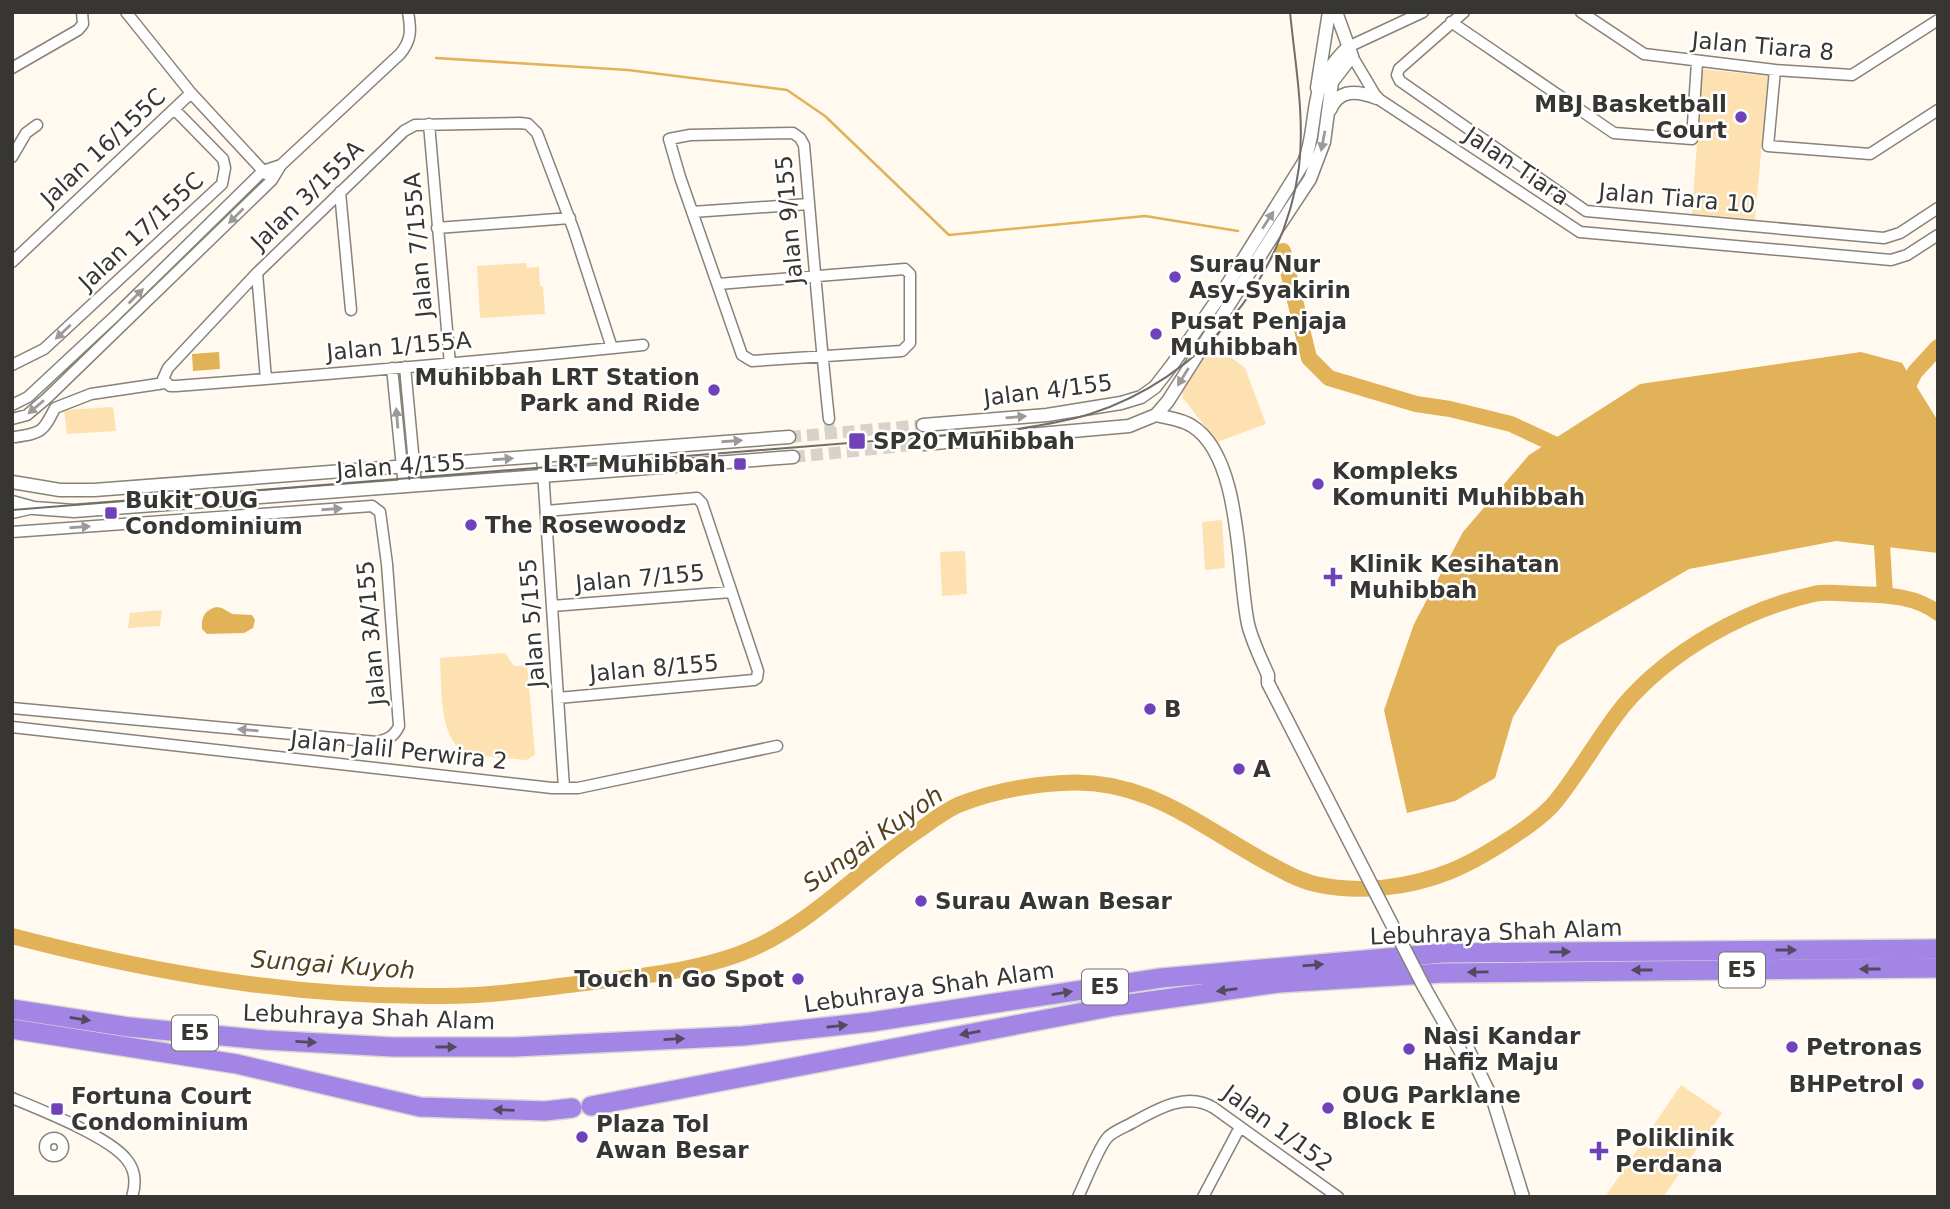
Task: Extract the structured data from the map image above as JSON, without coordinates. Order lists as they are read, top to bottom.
{
  "streets": {
    "highway": ["Lebuhraya Shah Alam", "E5"],
    "street": [
      "Jalan Tiara 8",
      "Jalan 16/155C",
      "Jalan Tiara",
      "Jalan 3/155A",
      "Jalan Tiara 10",
      "Jalan 9/155",
      "Jalan 17/155C",
      "Jalan 7/155A",
      "Jalan 1/155A",
      "Jalan 4/155",
      "Jalan 7/155",
      "Jalan 5/155",
      "Jalan 3A/155",
      "Jalan 8/155",
      "Jalan Jalil Perwira 2",
      "Jalan 1/152"
    ]
  },
  "crossings": [
    ["Jalan 16/155C", "Jalan 17/155C"],
    ["Jalan Tiara", "Jalan 4/155"],
    ["Jalan 3/155A", "Jalan 7/155A"],
    ["Jalan 3/155A", "Jalan 1/155A"],
    ["Jalan 7/155A", "Jalan 1/155A"],
    ["Jalan 4/155", "Jalan 5/155"],
    ["Jalan 7/155", "Jalan 5/155"],
    ["Jalan 7/155", "Jalan 8/155"],
    ["Jalan 5/155", "Jalan 8/155"],
    ["Jalan 5/155", "Jalan Jalil Perwira 2"]
  ],
  "water": ["Sungai Kuyoh"],
  "places": {
    "other": [
      "MBJ Basketball Court",
      "Surau Nur Asy-Syakirin",
      "Pusat Penjaja Muhibbah",
      "Muhibbah LRT Station Park and Ride",
      "Kompleks Komuniti Muhibbah",
      "The Rosewoodz",
      "B",
      "A",
      "Surau Awan Besar",
      "Touch n Go Spot",
      "Petronas",
      "Nasi Kandar Hafiz Maju",
      "BHPetrol",
      "OUG Parklane Block E",
      "Plaza Tol Awan Besar"
    ],
    "transit": [
      "SP20 Muhibbah",
      "LRT Muhibbah",
      "Bukit OUG Condominium",
      "Fortuna Court Condominium"
    ],
    "health": ["Klinik Kesihatan Muhibbah", "Poliklinik Perdana"]
  }
}
